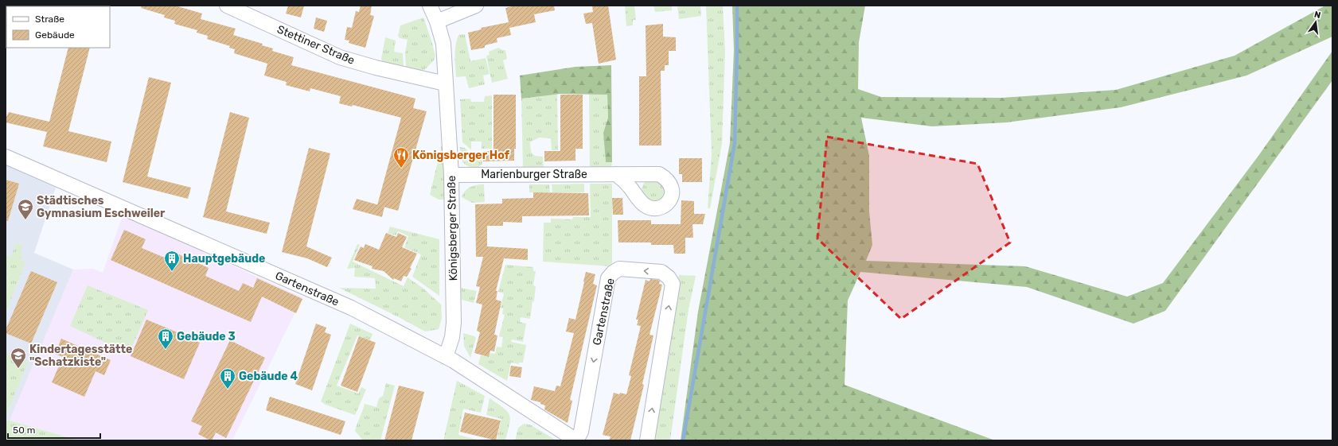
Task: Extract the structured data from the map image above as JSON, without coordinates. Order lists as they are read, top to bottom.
{
  "streets": {
    "street": [
      "Stettiner Straße",
      "Marienburger Straße",
      "Königsberger Straße",
      "Gartenstraße"
    ]
  },
  "crossings": [
    ["Stettiner Straße", "Königsberger Straße"],
    ["Marienburger Straße", "Königsberger Straße"],
    ["Königsberger Straße", "Gartenstraße"]
  ],
  "places": {
    "restaurant": ["Königsberger Hof"],
    "school or university": ["Städtisches Gymnasium Eschweiler", "Kindertagesstätte \"Schatzkiste\""],
    "building": ["Hauptgebäude", "Gebäude 3", "Gebäude 4"]
  },
  "legend": ["Straße", "Gebäude"],
  "scale_bar": "50 m",
  "north": "top"
}
